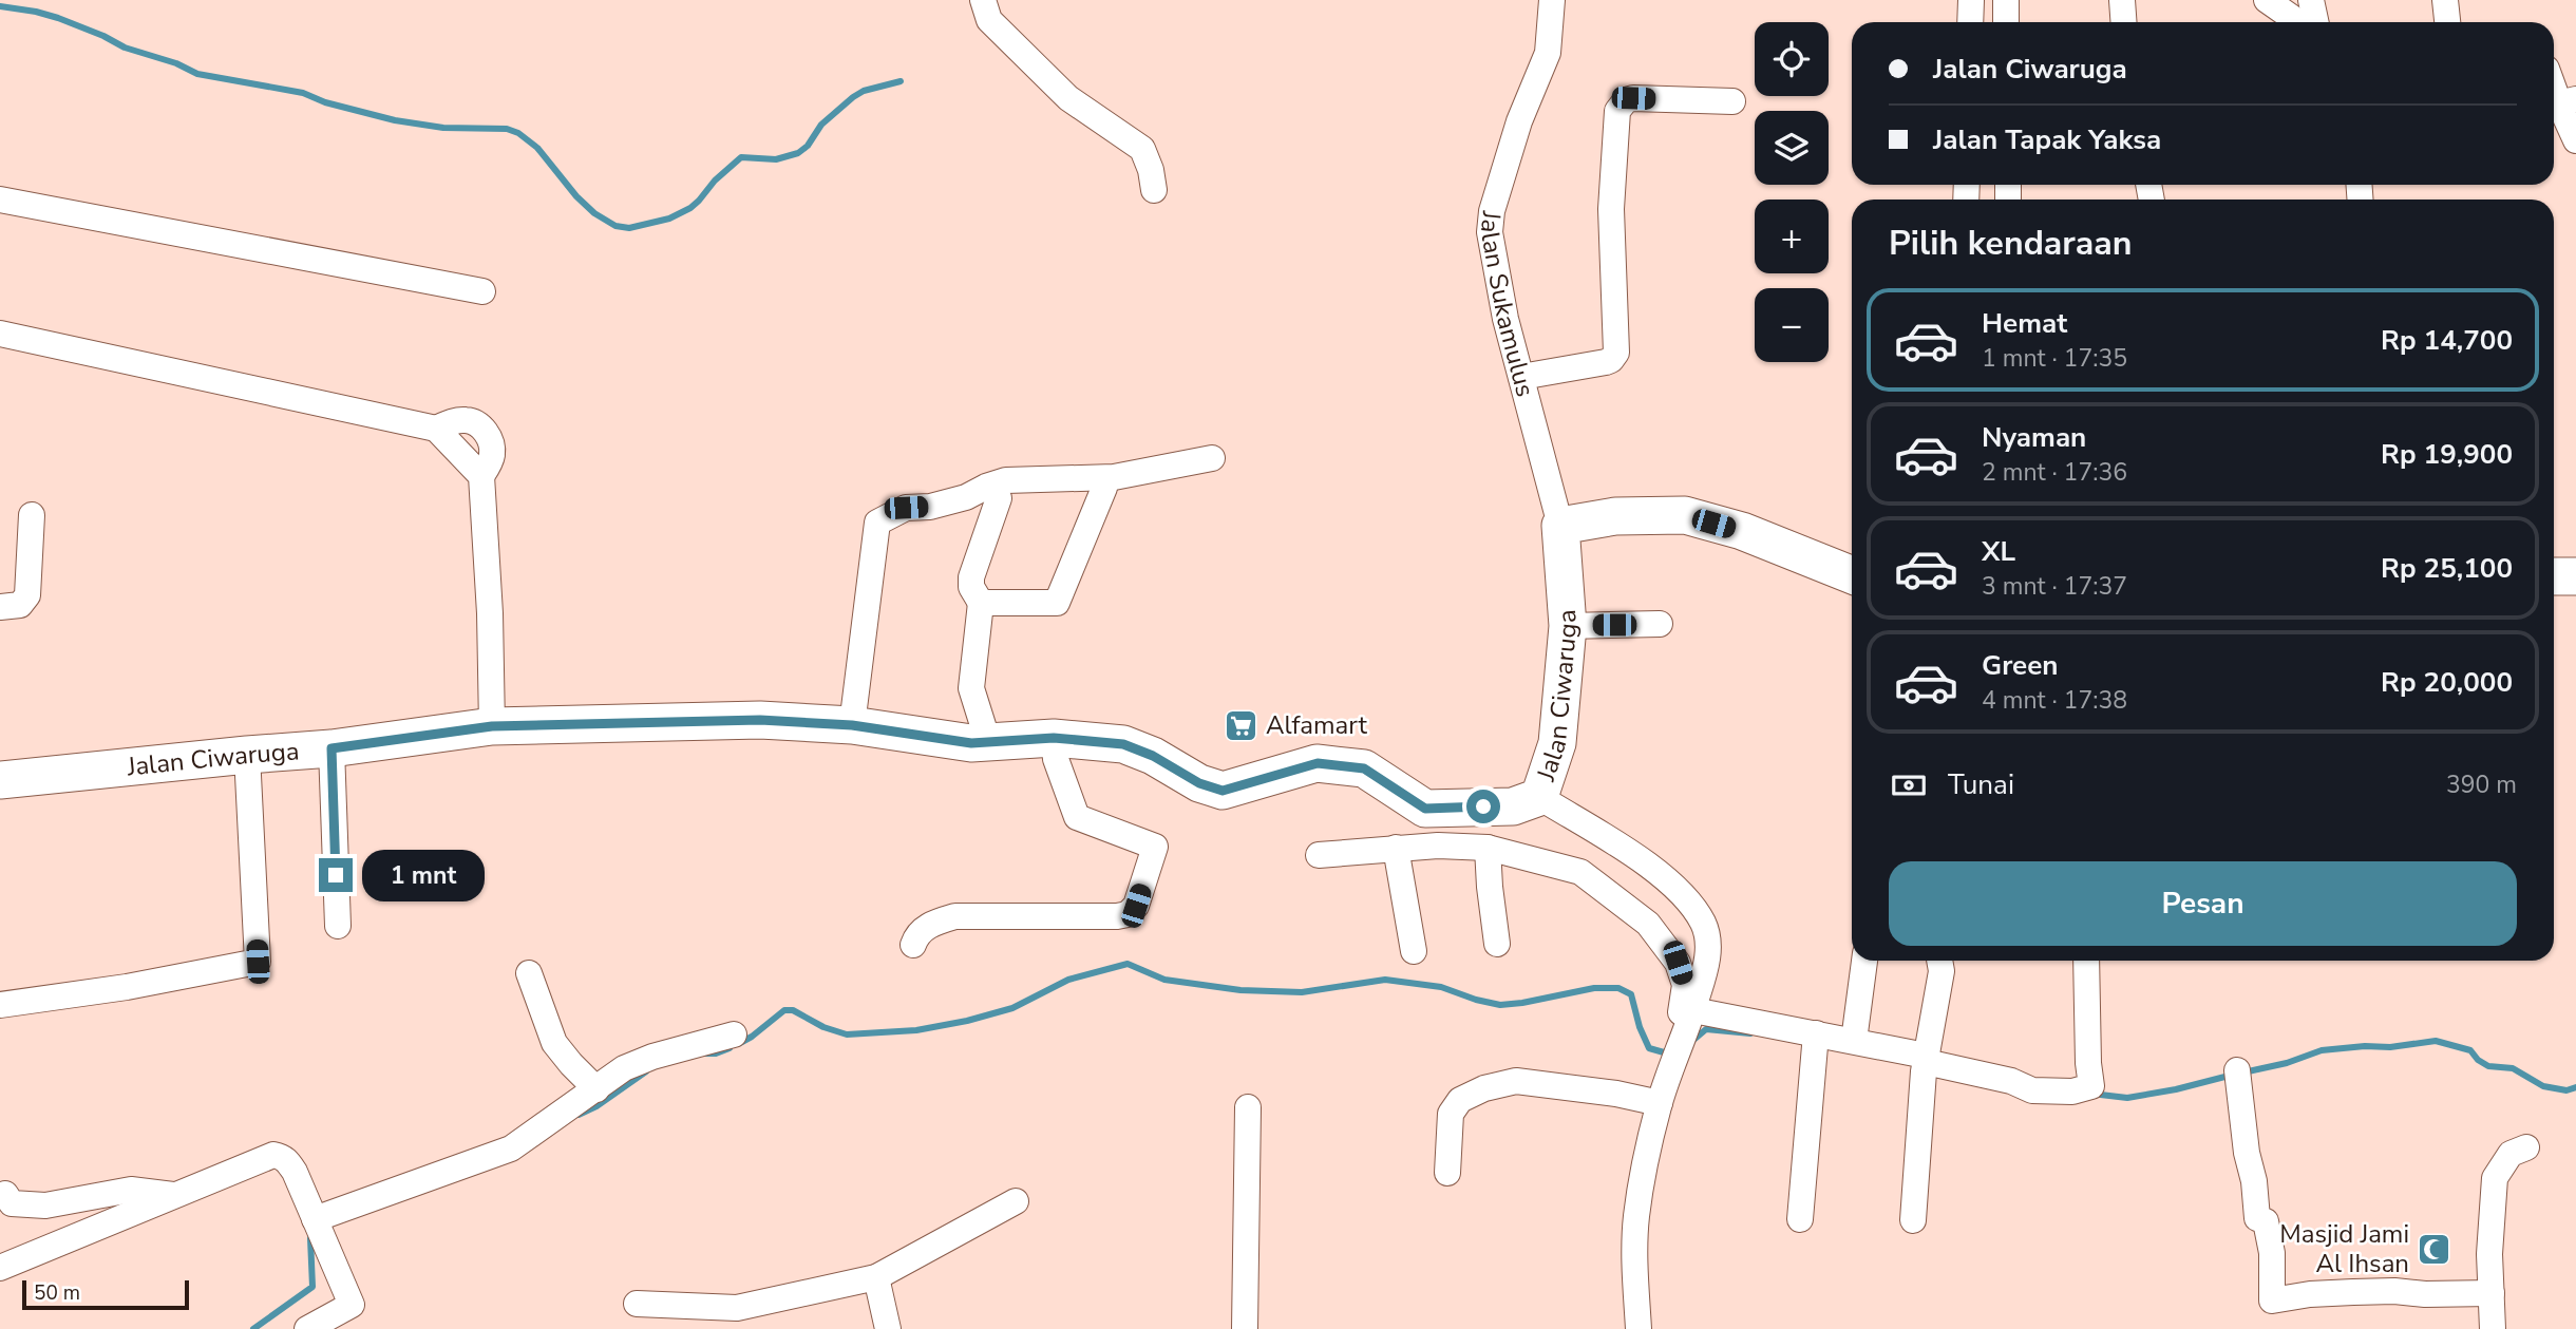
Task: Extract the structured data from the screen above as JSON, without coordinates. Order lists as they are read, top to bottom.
{
  "streets": {
    "street": ["Jalan Sukamulus", "Jalan Ciwaruga"]
  },
  "crossings": [
    ["Jalan Sukamulus", "Jalan Ciwaruga"]
  ],
  "places": {
    "supermarket": ["Alfamart"],
    "mosque": ["Masjid Jami Al Ihsan"]
  },
  "scale_bar": "50 m",
  "page": {
    "map_buttons": ["+", "−"],
    "banner": ["Jalan Ciwaruga", "Jalan Tapak Yaksa"],
    "heading": "Pilih kendaraan",
    "list": [
      {
        "name": "Hemat",
        "note": "1 mnt · 17:35",
        "value": "Rp 14,700"
      },
      {
        "name": "Nyaman",
        "note": "2 mnt · 17:36",
        "value": "Rp 19,900"
      },
      {
        "name": "XL",
        "note": "3 mnt · 17:37",
        "value": "Rp 25,100"
      },
      {
        "name": "Green",
        "note": "4 mnt · 17:38",
        "value": "Rp 20,000"
      }
    ],
    "pay": ["Tunai", "390 m"],
    "buttons": "Pesan",
    "bubble": "1 mnt",
    "scale": "50 m"
  }
}
